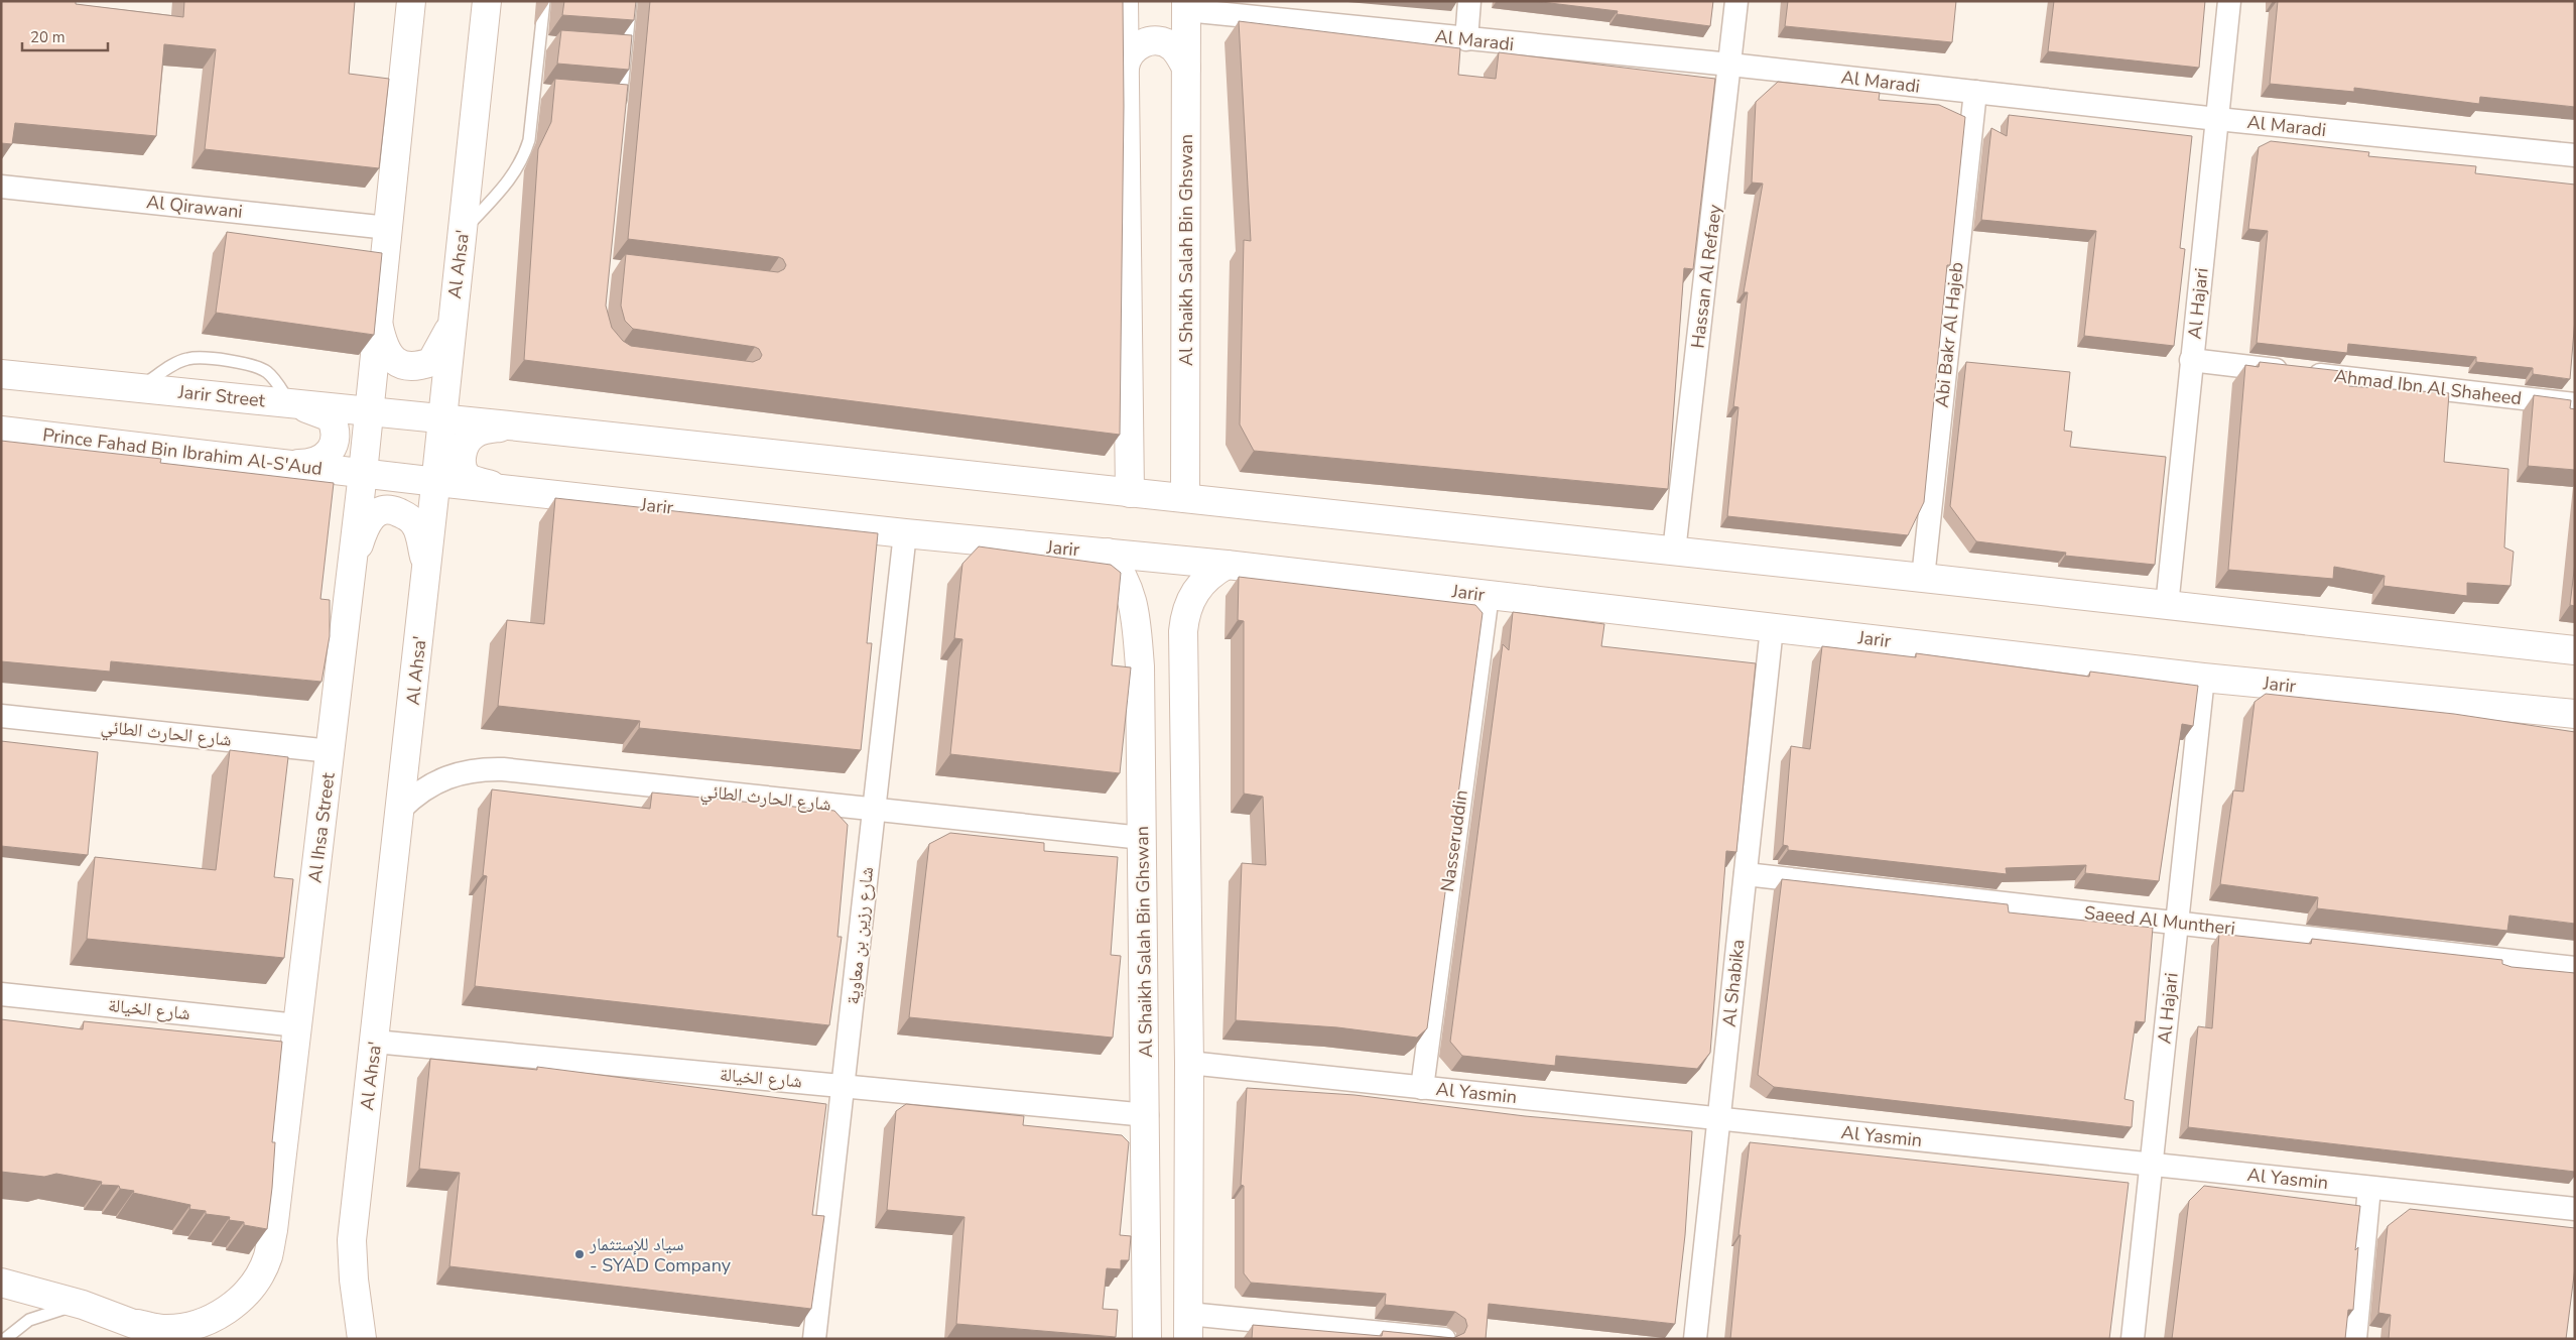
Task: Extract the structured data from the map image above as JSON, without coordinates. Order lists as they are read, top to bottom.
{
  "streets": {
    "main road": [
      "Al Shaikh Salah Bin Ghswan",
      "Al Ahsa'",
      "Jarir Street",
      "Prince Fahad Bin Ibrahim Al-S'Aud",
      "Jarir",
      "Al Ihsa Street"
    ],
    "street": [
      "Al Maradi",
      "Al Qirawani",
      "Hassan Al Refaey",
      "Al Hajari",
      "Abi Bakr Al Hajeb",
      "Ahmad Ibn Al Shaheed",
      "شارع الحارث الطائي",
      "Nasseruddin",
      "Saeed Al Muntheri",
      "شارع رزين بن معاوية",
      "Al Shabika",
      "شارع الخيالة",
      "Al Yasmin"
    ]
  },
  "crossings": [
    ["Al Maradi", "Al Shaikh Salah Bin Ghswan"],
    ["Al Maradi", "Hassan Al Refaey"],
    ["Al Maradi", "Al Hajari"],
    ["Al Maradi", "Abi Bakr Al Hajeb"],
    ["Al Shaikh Salah Bin Ghswan", "Jarir"],
    ["Al Shaikh Salah Bin Ghswan", "شارع الحارث الطائي"],
    ["Al Shaikh Salah Bin Ghswan", "شارع الخيالة"],
    ["Al Ahsa'", "Jarir Street"],
    ["Al Ahsa'", "Jarir"],
    ["Al Ahsa'", "شارع الحارث الطائي"],
    ["Al Ahsa'", "شارع الخيالة"],
    ["Al Hajari", "Ahmad Ibn Al Shaheed"],
    ["Al Hajari", "Jarir"],
    ["Al Hajari", "Saeed Al Muntheri"],
    ["Al Hajari", "Al Yasmin"],
    ["Jarir Street", "Al Ihsa Street"],
    ["Prince Fahad Bin Ibrahim Al-S'Aud", "Jarir"],
    ["Prince Fahad Bin Ibrahim Al-S'Aud", "Al Ihsa Street"],
    ["Jarir", "Al Ihsa Street"],
    ["Jarir", "Nasseruddin"],
    ["Jarir", "شارع رزين بن معاوية"],
    ["Jarir", "Al Shabika"],
    ["شارع الحارث الطائي", "Al Ihsa Street"],
    ["شارع الحارث الطائي", "شارع رزين بن معاوية"],
    ["Al Ihsa Street", "شارع الخيالة"],
    ["Nasseruddin", "Al Yasmin"],
    ["Saeed Al Muntheri", "Al Shabika"],
    ["شارع رزين بن معاوية", "شارع الخيالة"],
    ["Al Shabika", "Al Yasmin"]
  ],
  "places": ["سياد للإستثمار - SYAD Company"],
  "scale_bar": "20 m"
}
